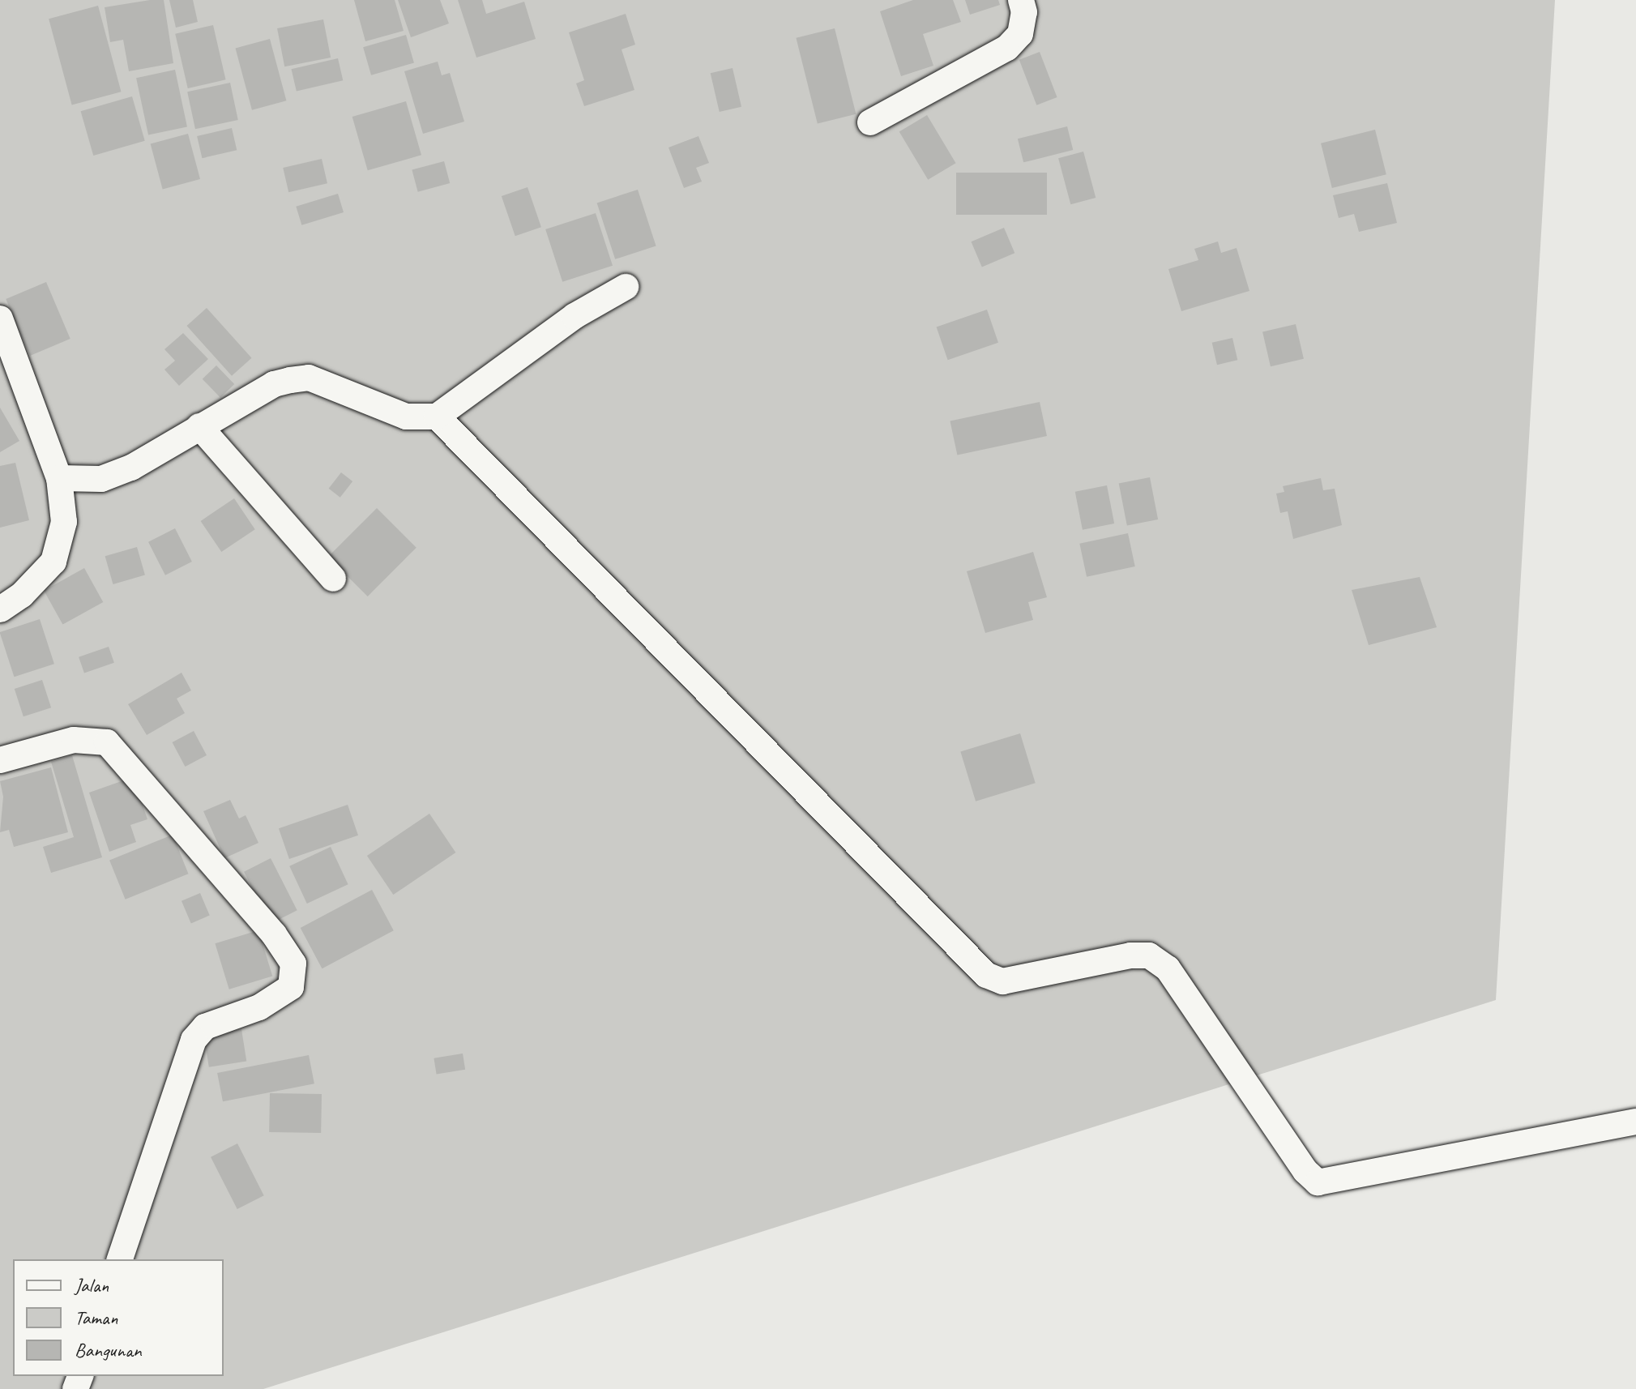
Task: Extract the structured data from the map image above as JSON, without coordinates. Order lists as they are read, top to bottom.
{
  "legend": ["Jalan", "Taman", "Bangunan"]
}
